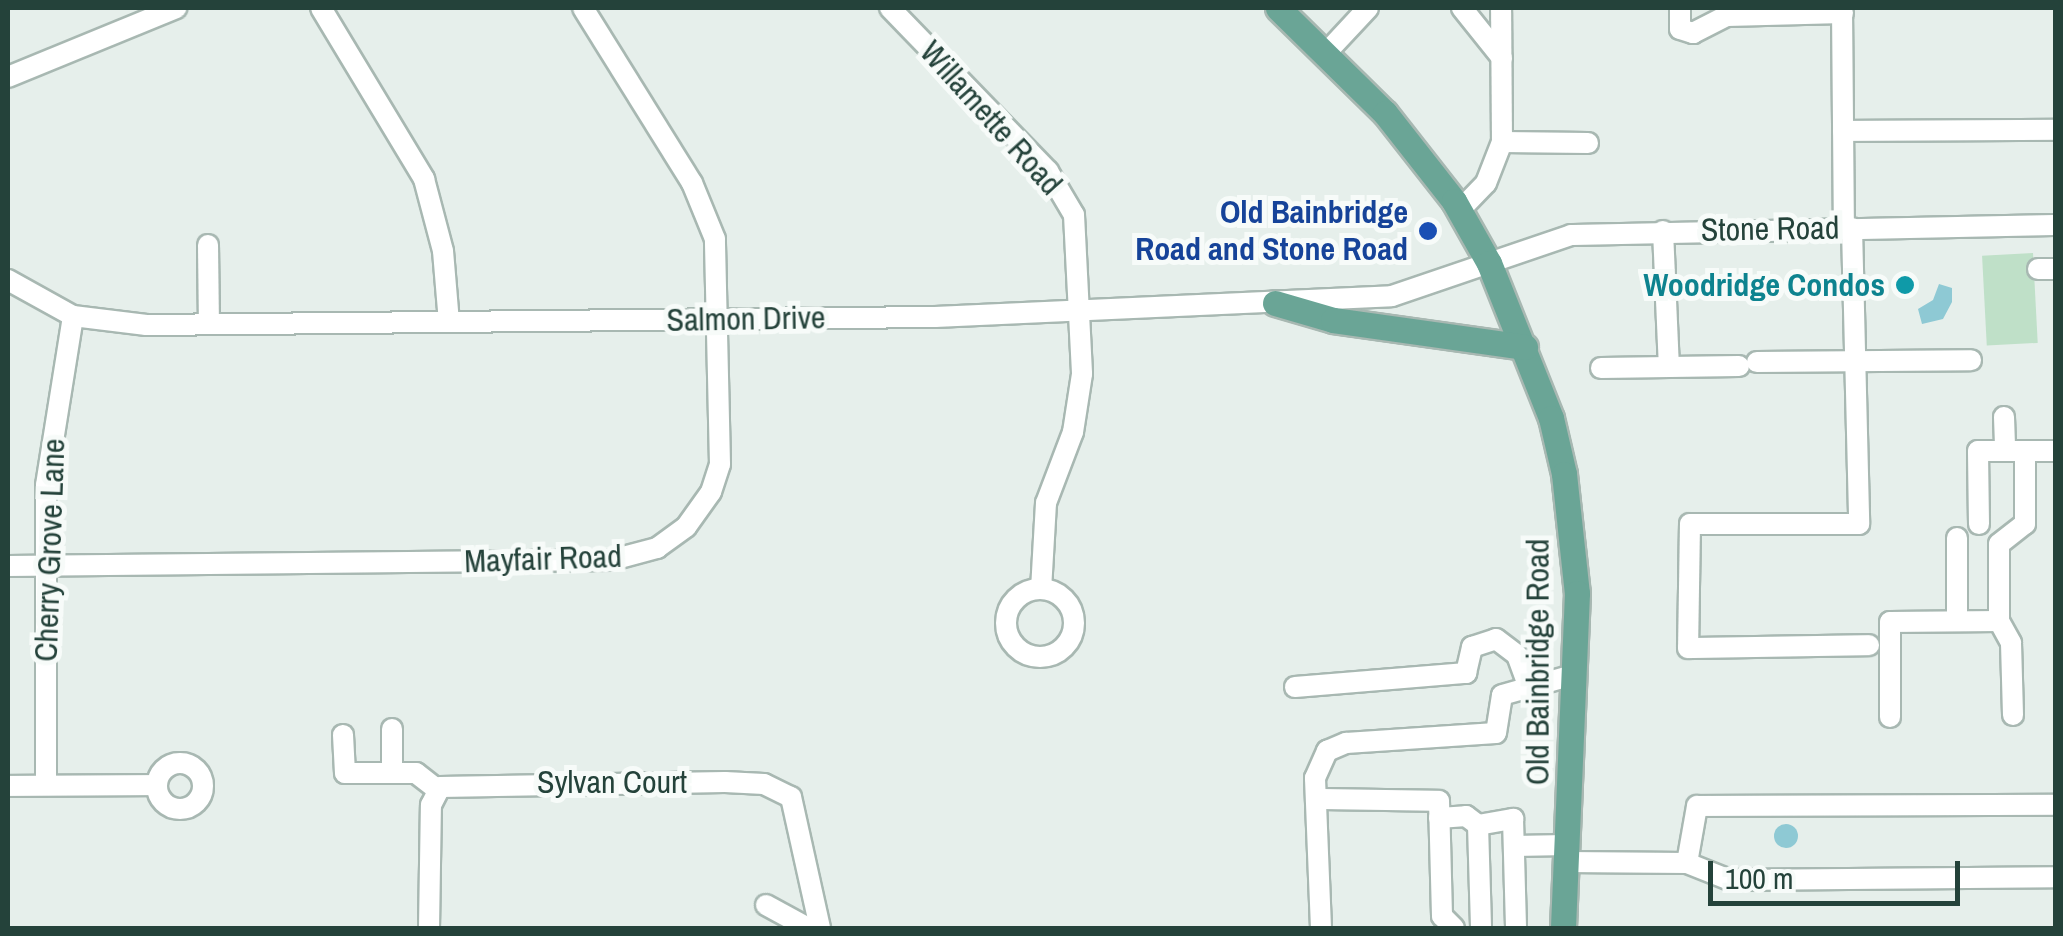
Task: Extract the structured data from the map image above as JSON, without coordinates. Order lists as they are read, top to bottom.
{
  "streets": {
    "main road": ["Old Bainbridge Road"],
    "street": [
      "Willamette Road",
      "Stone Road",
      "Salmon Drive",
      "Cherry Grove Lane",
      "Mayfair Road",
      "Sylvan Court"
    ]
  },
  "crossings": [
    ["Willamette Road", "Salmon Drive"],
    ["Stone Road", "Salmon Drive"],
    ["Stone Road", "Old Bainbridge Road"],
    ["Salmon Drive", "Cherry Grove Lane"],
    ["Salmon Drive", "Mayfair Road"],
    ["Salmon Drive", "Old Bainbridge Road"],
    ["Cherry Grove Lane", "Mayfair Road"]
  ],
  "places": ["Old Bainbridge Road and Stone Road", "Woodridge Condos"],
  "scale_bar": "100 m"
}
